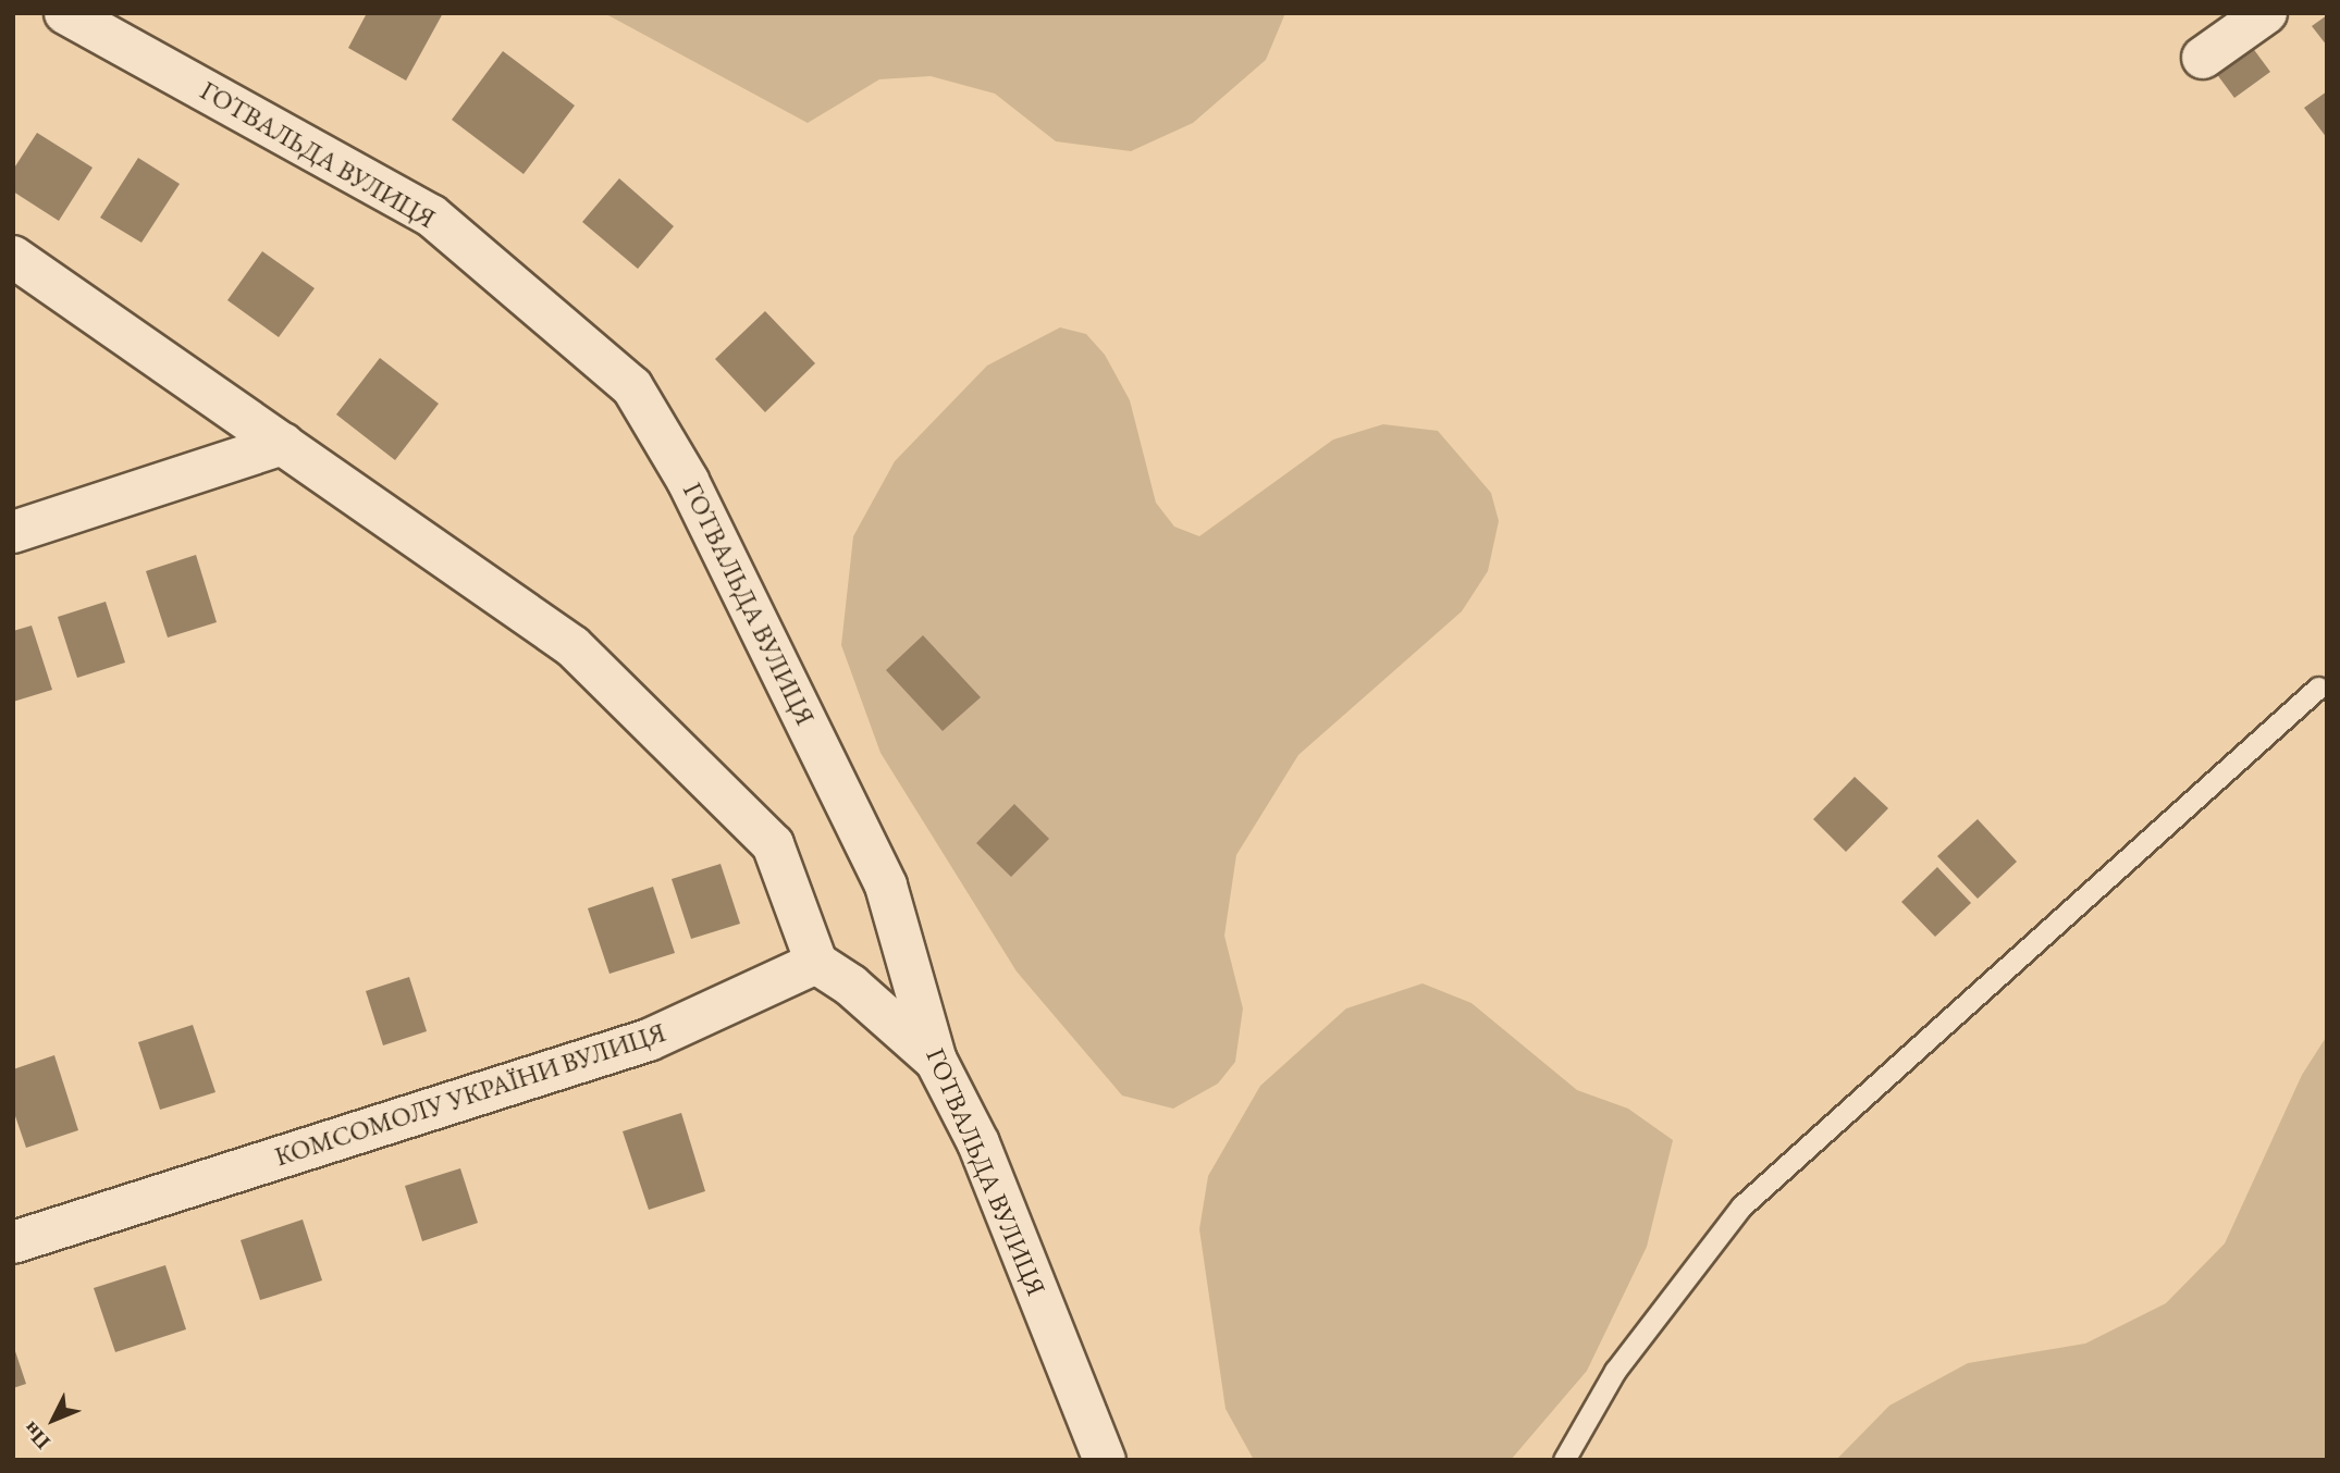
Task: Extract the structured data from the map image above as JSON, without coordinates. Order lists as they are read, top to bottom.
{
  "streets": {
    "street": ["ГОТВАЛЬДА ВУЛИЦЯ", "КОМСОМОЛУ УКРАЇНИ ВУЛИЦЯ"]
  },
  "north": "bottom left"
}
